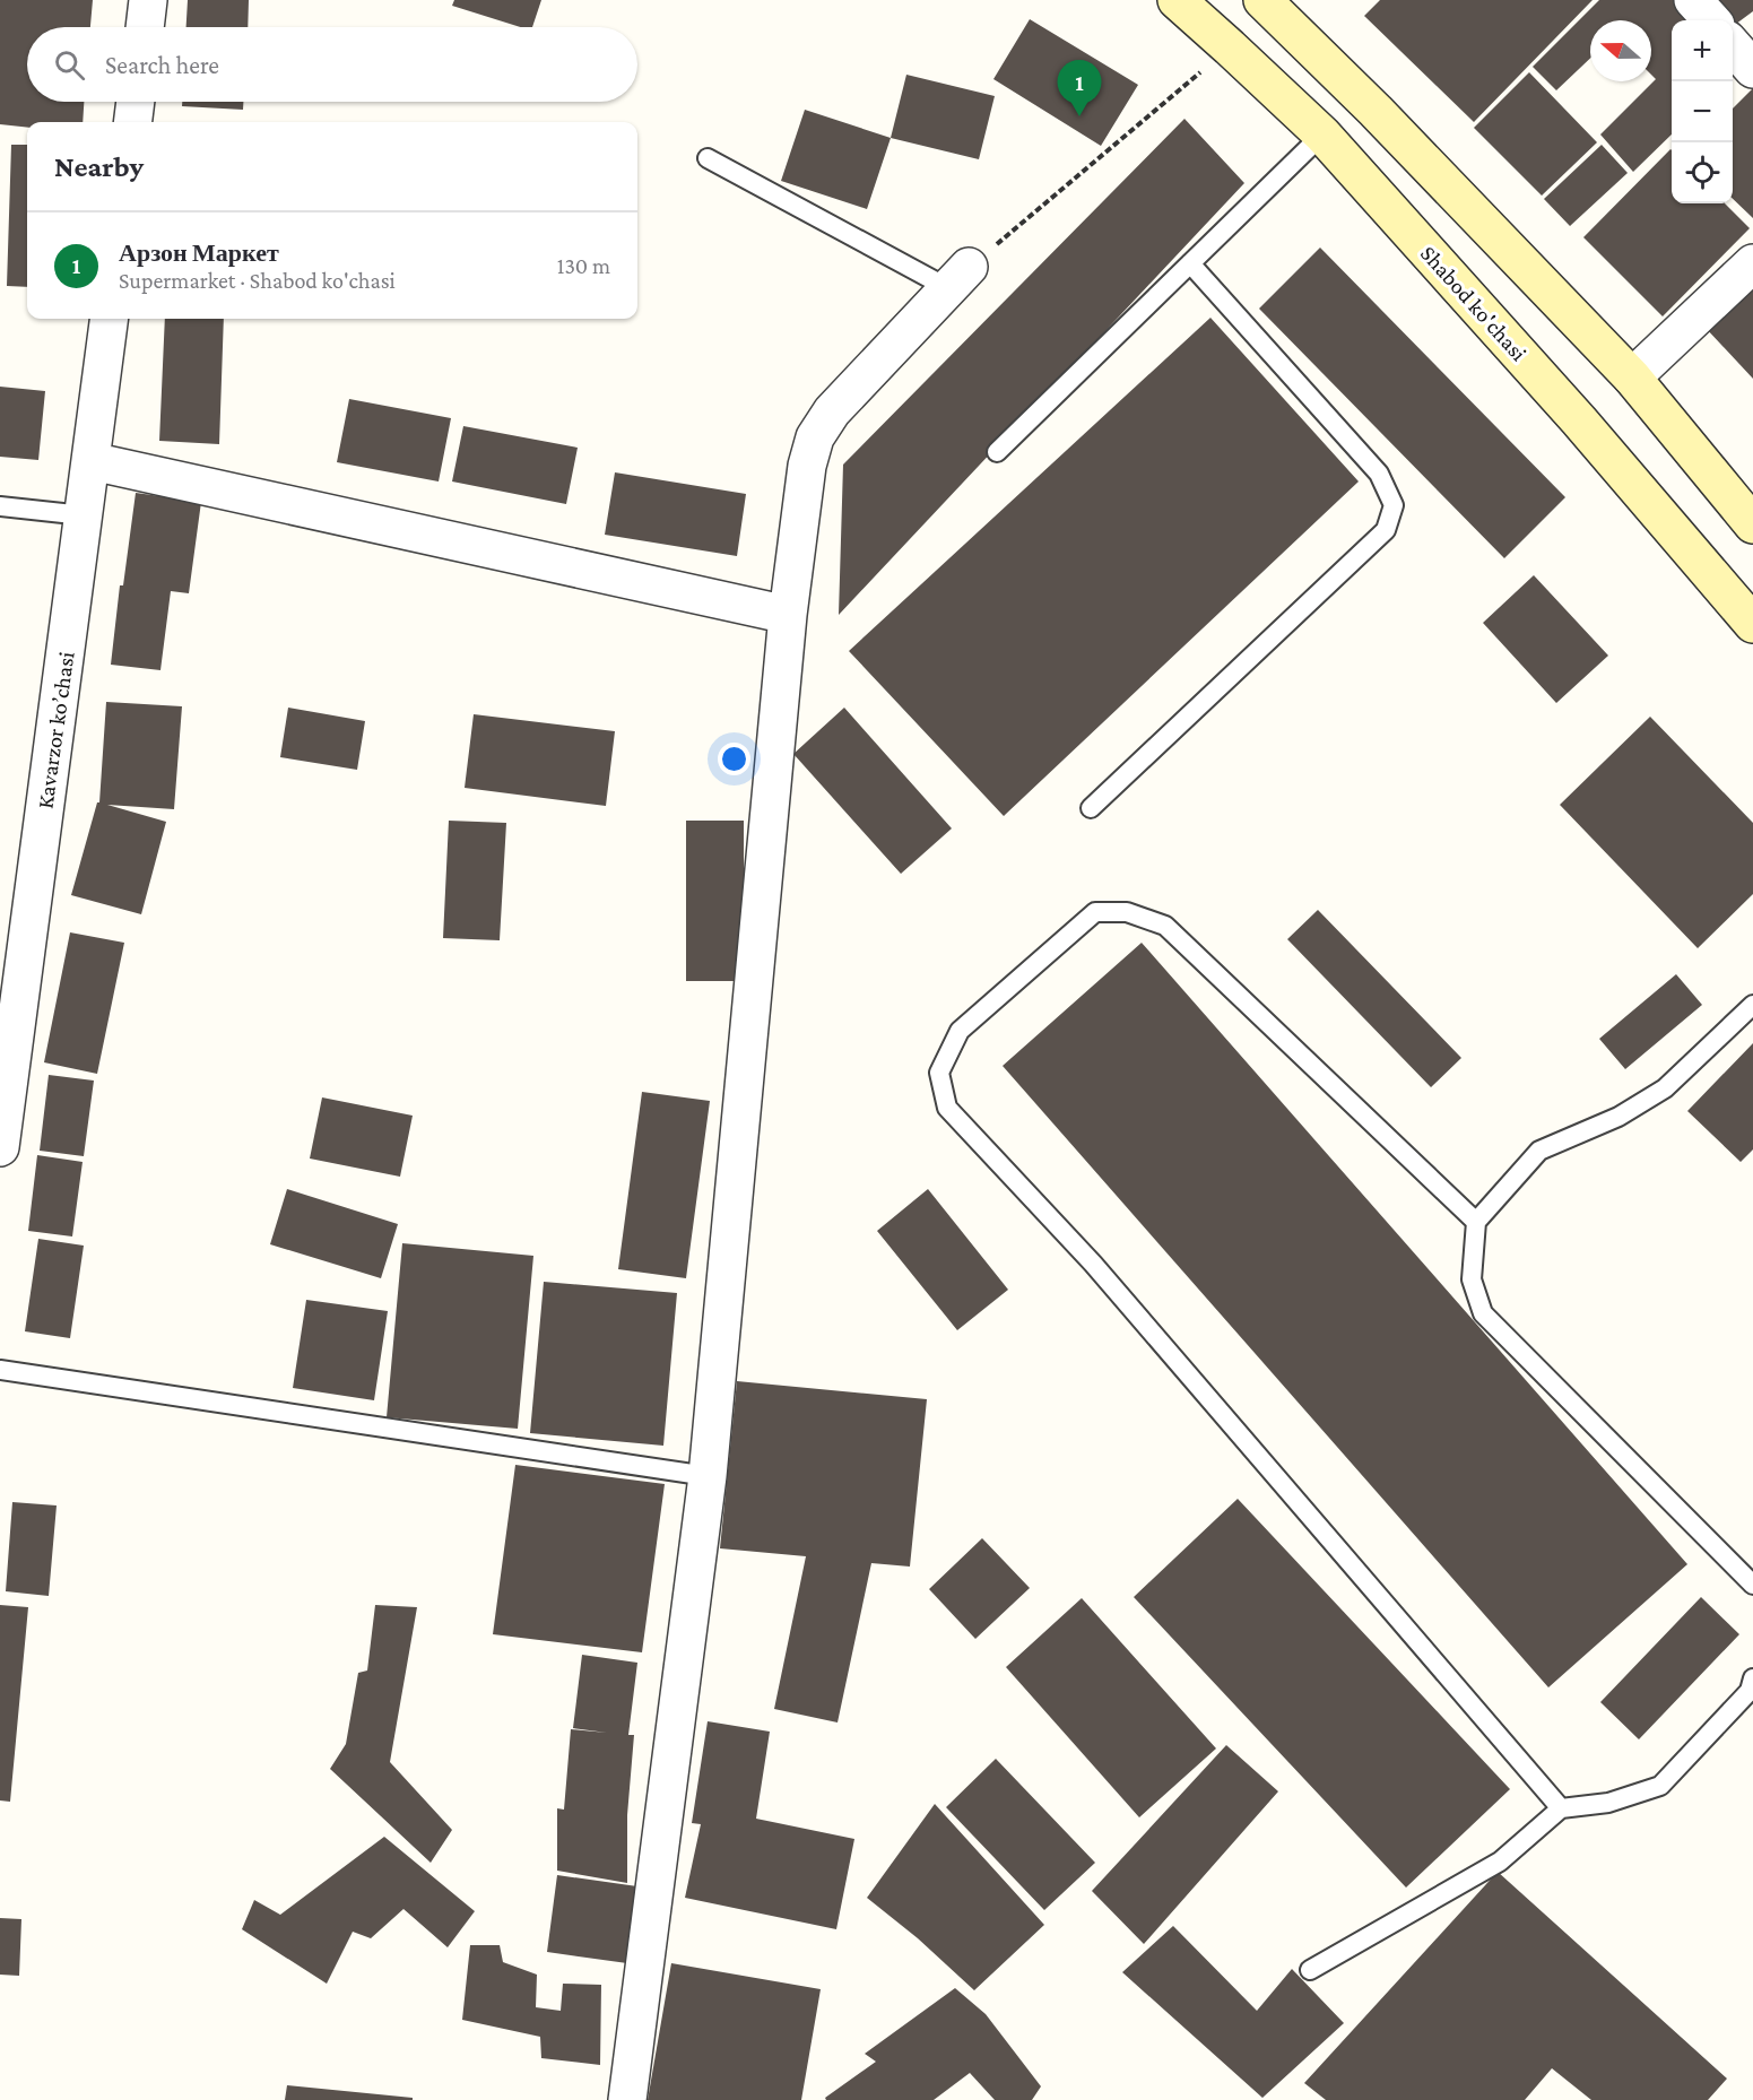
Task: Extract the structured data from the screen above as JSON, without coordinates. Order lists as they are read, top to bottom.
{
  "streets": {
    "main road": ["Shabod ko'chasi"],
    "street": ["Kavarzor ko’chasi"]
  },
  "north": "left",
  "page": {
    "map_buttons": ["+", "−"],
    "search": "Search here",
    "pins": "1",
    "heading": "Nearby",
    "list": [
      {
        "mark": "1",
        "name": "Арзон Маркет",
        "note": "Supermarket · Shabod ko'chasi",
        "value": "130 m"
      }
    ]
  }
}
